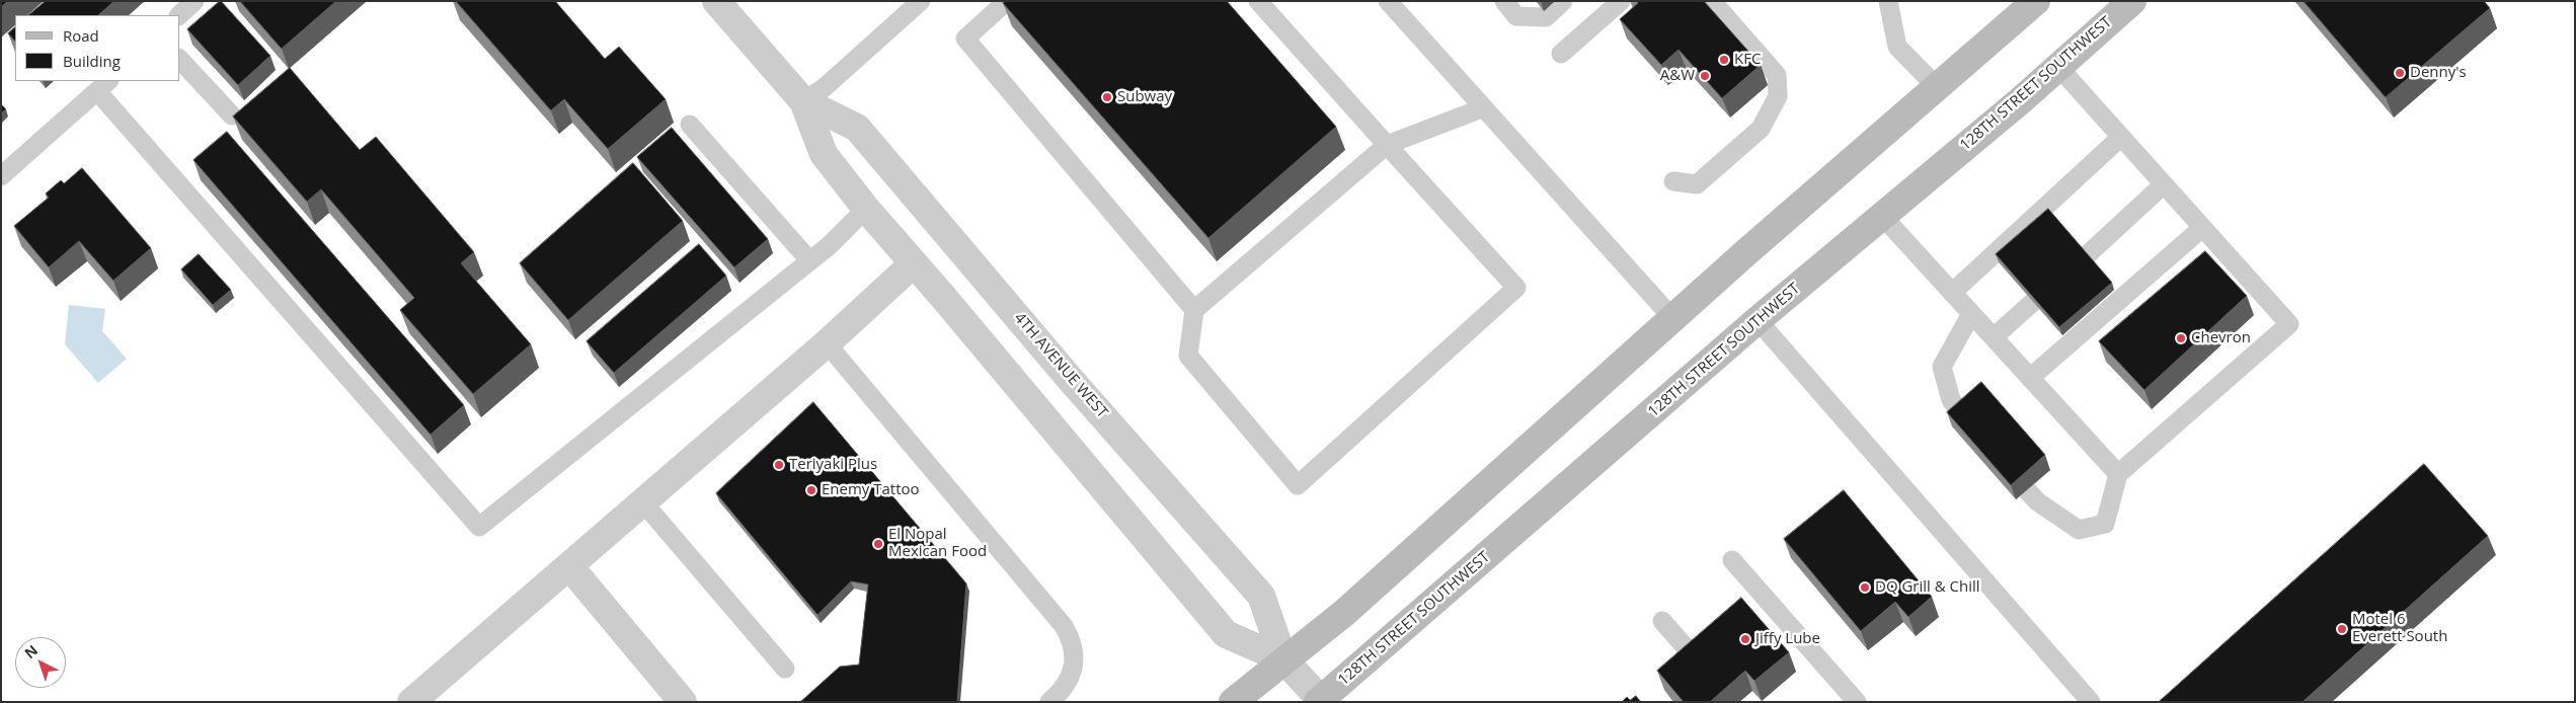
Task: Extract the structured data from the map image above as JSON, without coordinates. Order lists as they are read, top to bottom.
{
  "streets": {
    "main road": ["128TH STREET SOUTHWEST"],
    "street": ["4TH AVENUE WEST"]
  },
  "crossings": [
    ["128TH STREET SOUTHWEST", "4TH AVENUE WEST"]
  ],
  "places": [
    "KFC",
    "Denny's",
    "A&W",
    "Subway",
    "Chevron",
    "Teriyaki Plus",
    "Enemy Tattoo",
    "El Nopal Mexican Food",
    "DQ Grill & Chill",
    "Motel 6 Everett South",
    "Jiffy Lube"
  ],
  "legend": ["Road", "Building"],
  "north": "top left"
}
